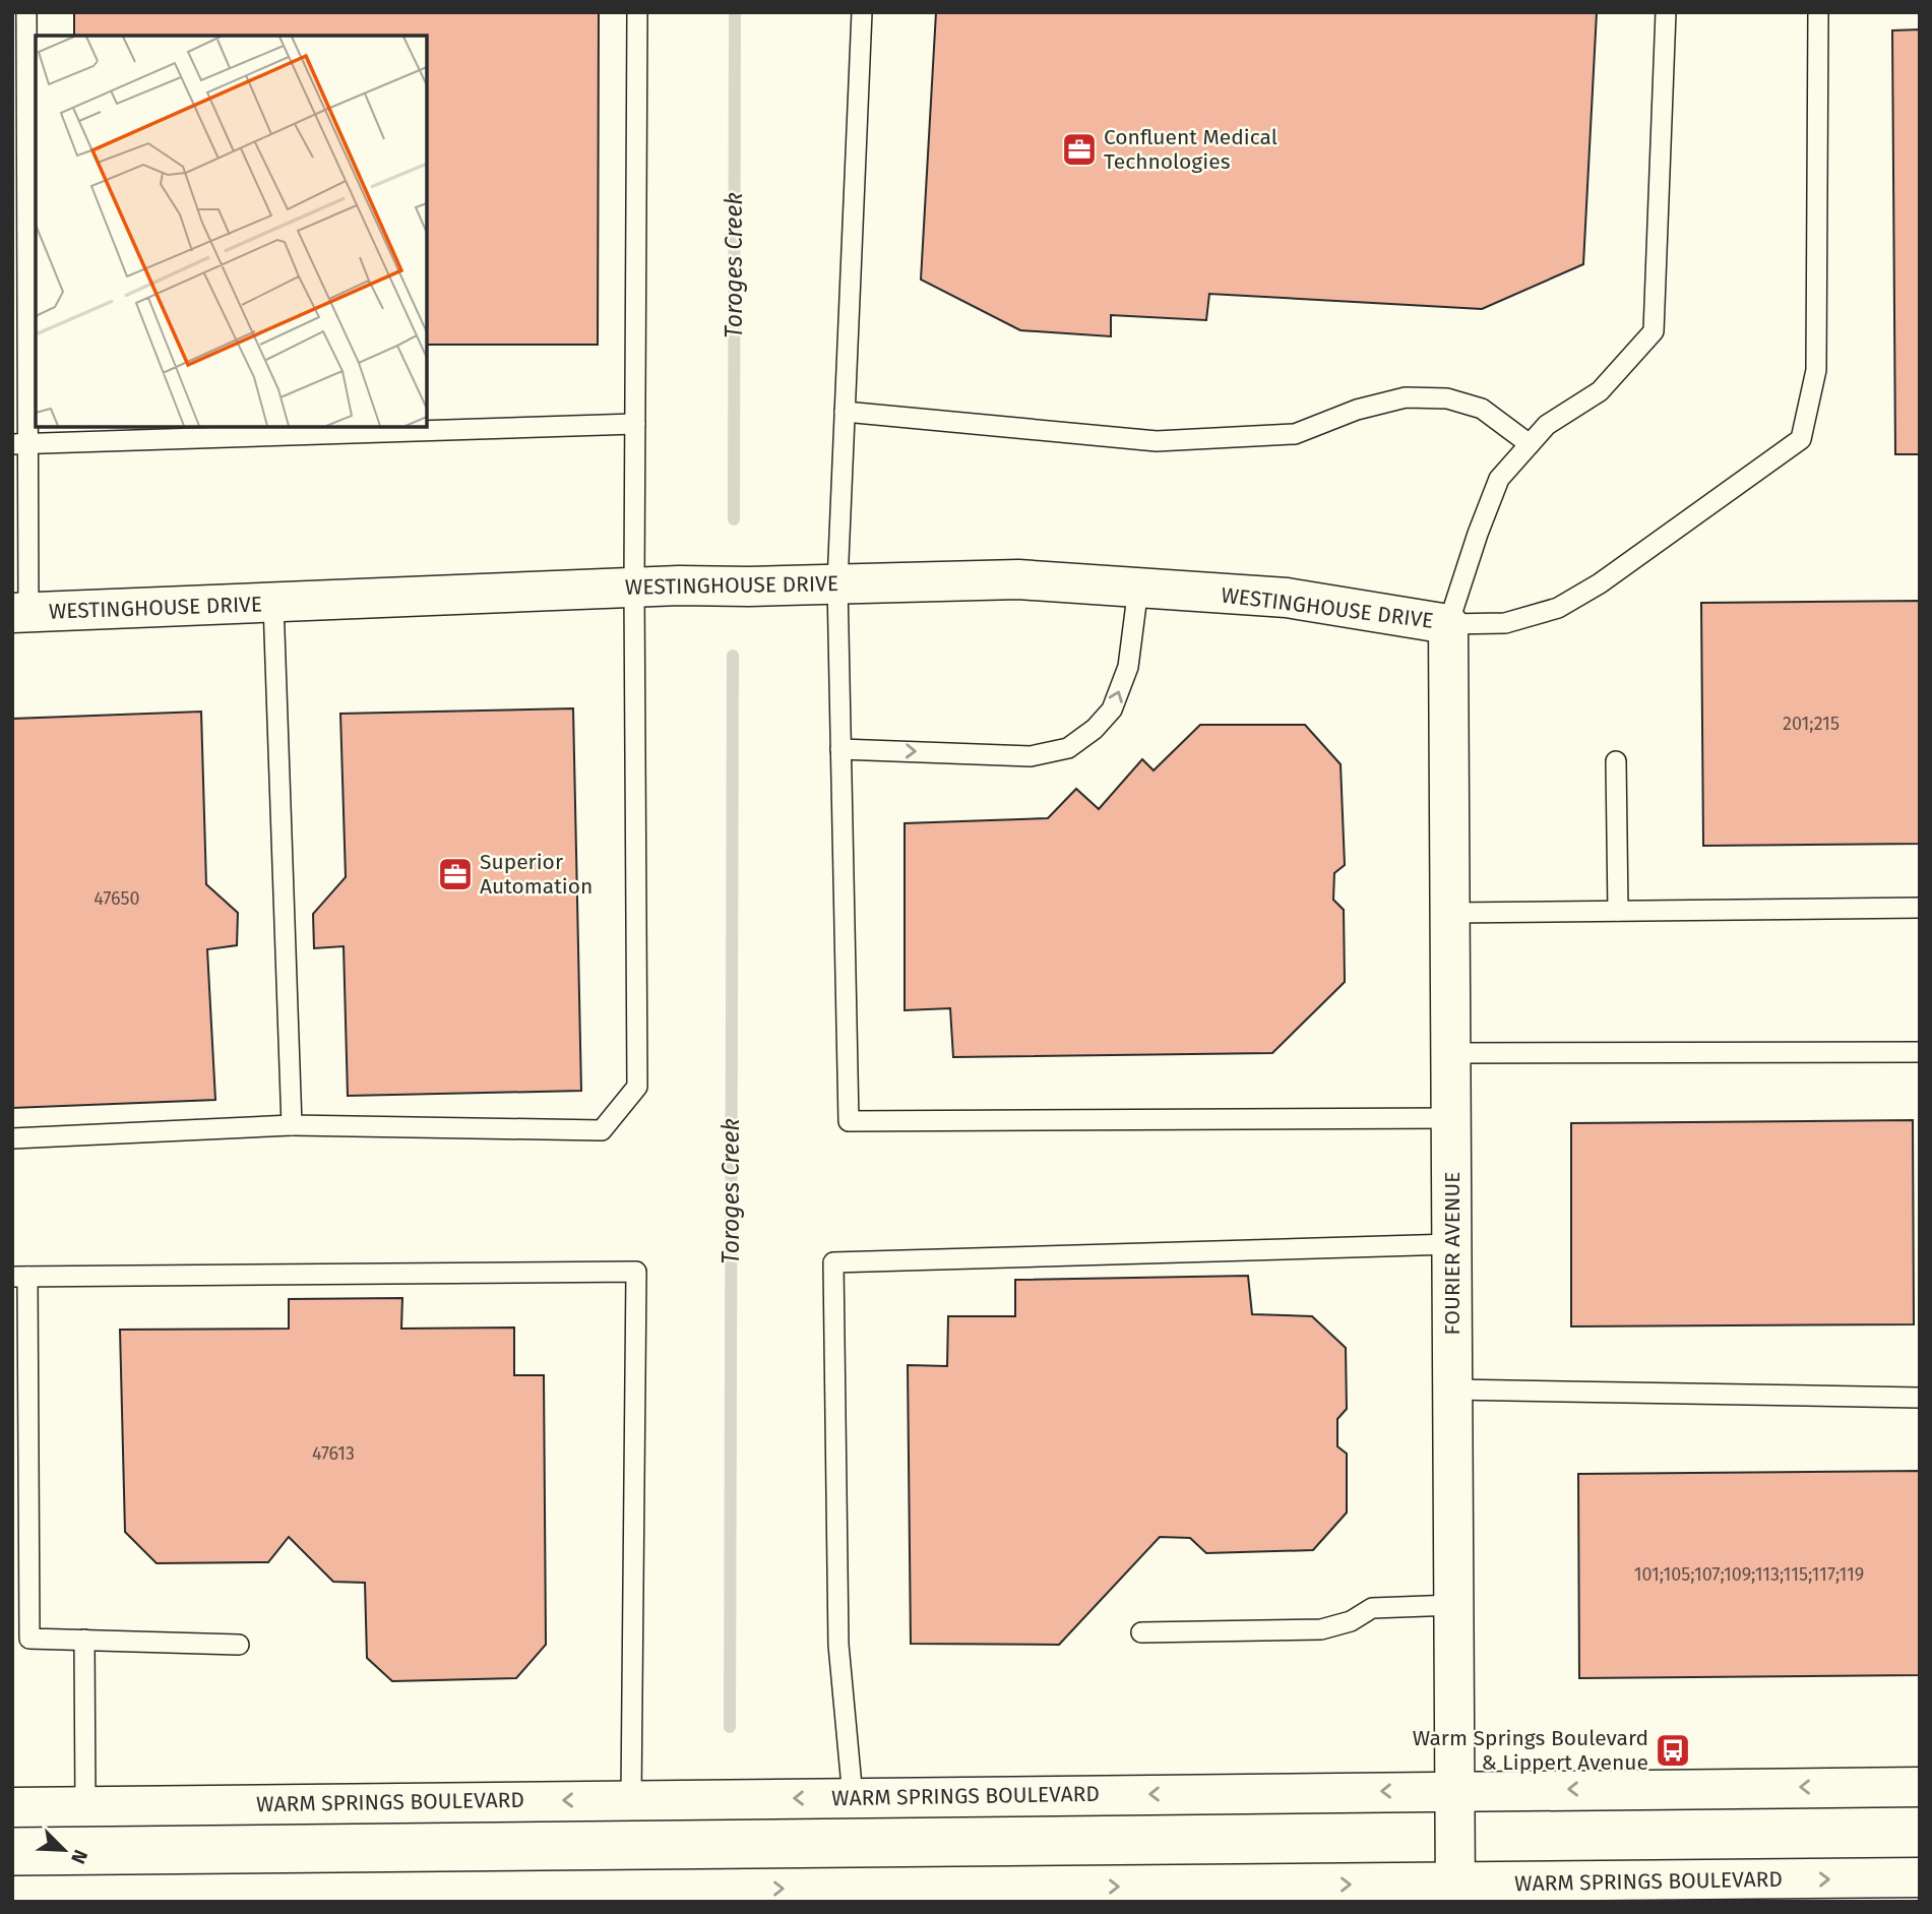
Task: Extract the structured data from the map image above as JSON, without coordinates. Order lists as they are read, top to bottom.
{
  "streets": {
    "main road": ["WESTINGHOUSE DRIVE", "FOURIER AVENUE", "WARM SPRINGS BOULEVARD"]
  },
  "crossings": [
    ["WESTINGHOUSE DRIVE", "FOURIER AVENUE"],
    ["FOURIER AVENUE", "WARM SPRINGS BOULEVARD"]
  ],
  "water": ["Toroges Creek"],
  "places": {
    "office": ["Confluent Medical Technologies", "Superior Automation"],
    "bus stop": ["Warm Springs Boulevard & Lippert Avenue"]
  },
  "house_numbers": [
    "201;215",
    "47650",
    "47613",
    "101;105;107;109;113;115;117;119"
  ],
  "north": "bottom right"
}
